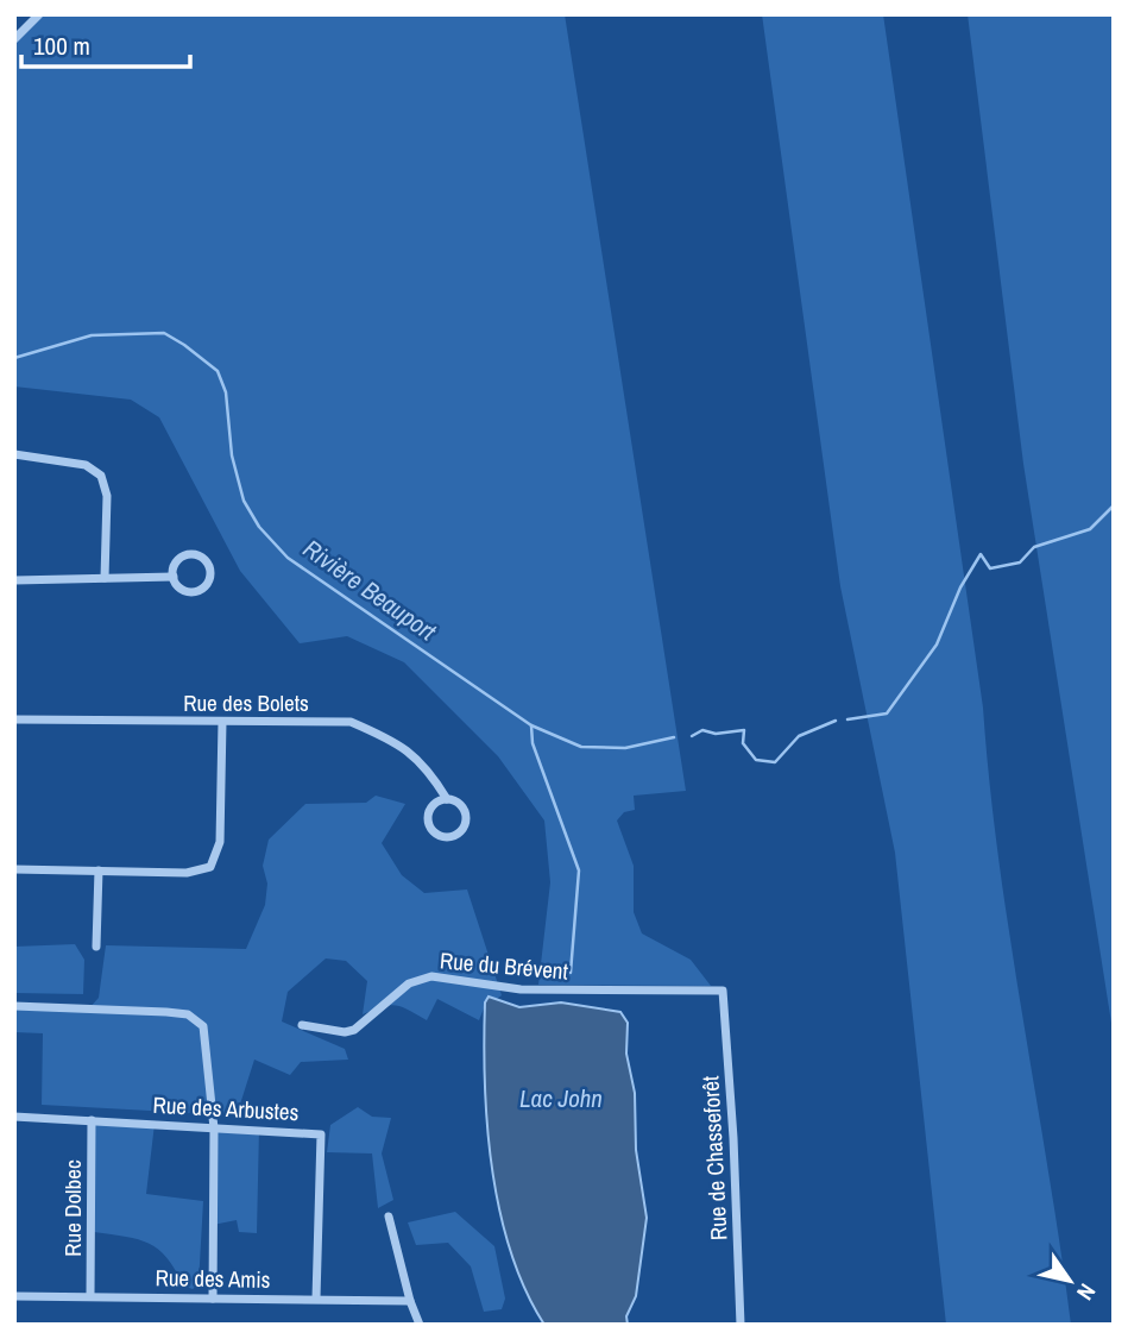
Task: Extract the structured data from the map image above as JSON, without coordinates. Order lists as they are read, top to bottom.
{
  "streets": {
    "street": [
      "Rue des Bolets",
      "Rue du Brévent",
      "Rue des Arbustes",
      "Rue de Chasseforêt",
      "Rue Dolbec",
      "Rue des Amis"
    ]
  },
  "crossings": [
    ["Rue du Brévent", "Rue de Chasseforêt"],
    ["Rue des Arbustes", "Rue Dolbec"],
    ["Rue des Arbustes", "Rue des Amis"],
    ["Rue Dolbec", "Rue des Amis"]
  ],
  "water": ["Rivière Beauport", "Lac John"],
  "scale_bar": "100 m",
  "north": "bottom right"
}
